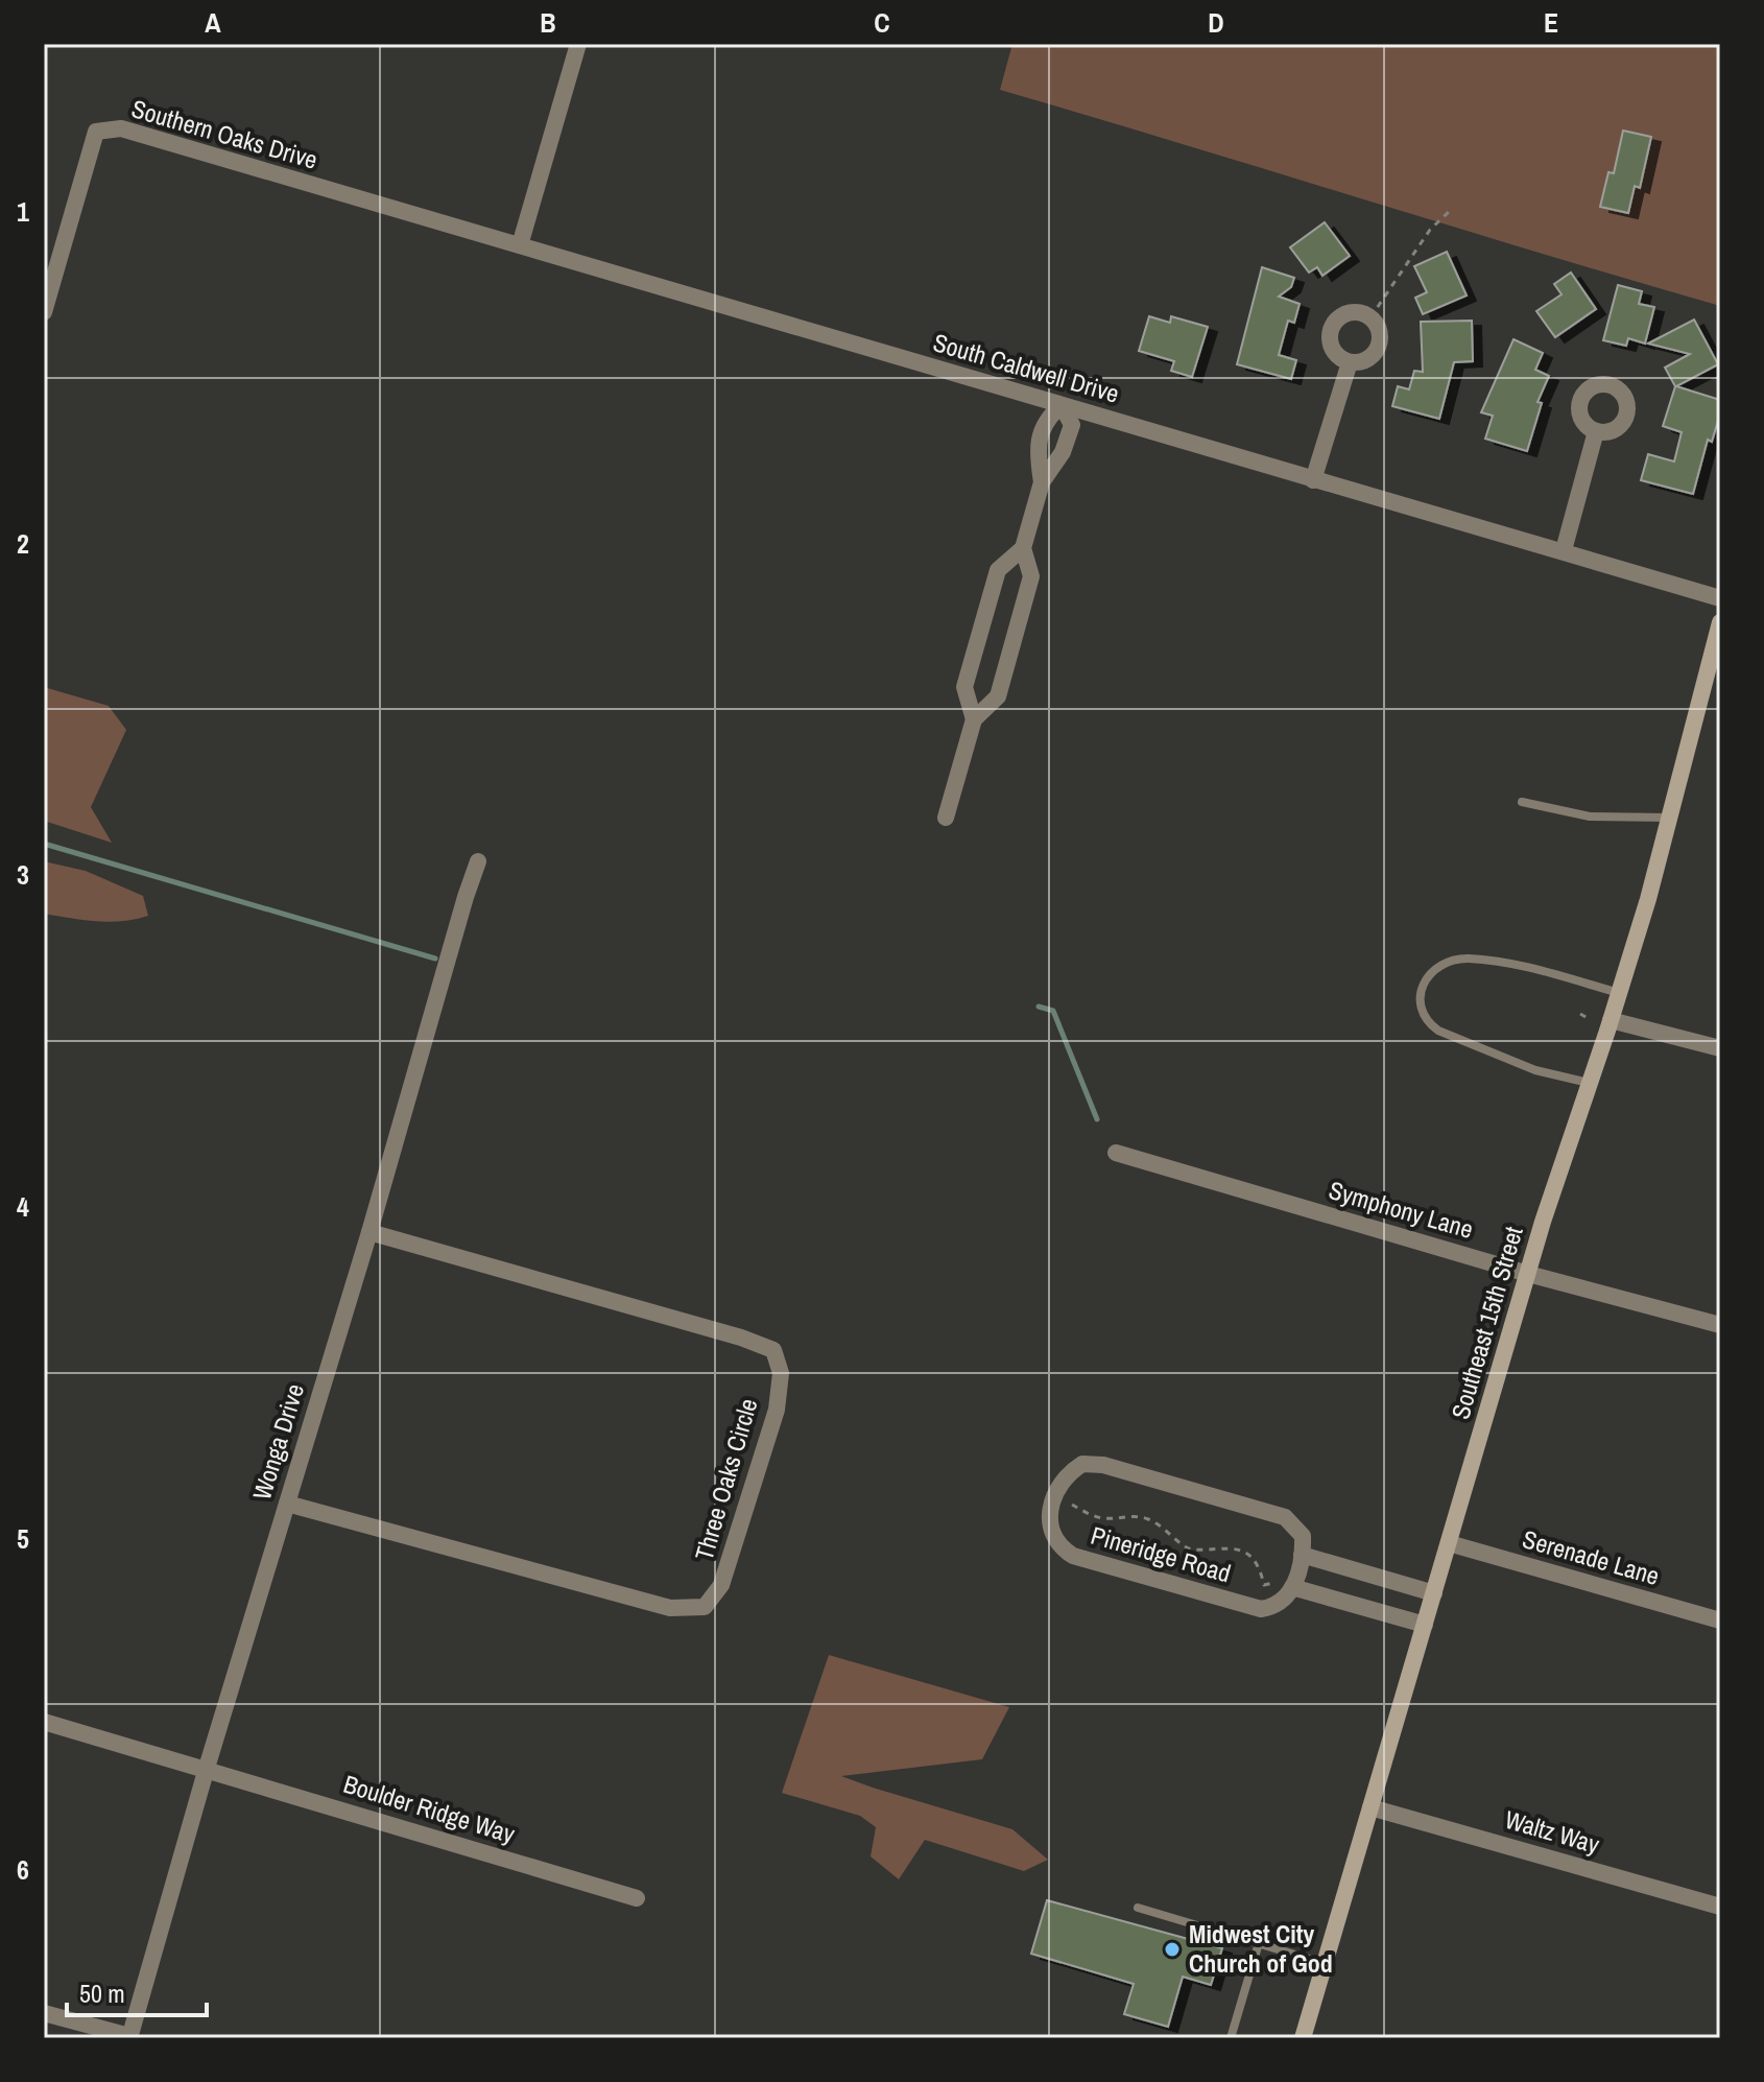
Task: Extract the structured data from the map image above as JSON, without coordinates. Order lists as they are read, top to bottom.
{
  "streets": {
    "main road": ["Southeast 15th Street"],
    "street": [
      "Southern Oaks Drive",
      "South Caldwell Drive",
      "Symphony Lane",
      "Wonga Drive",
      "Three Oaks Circle",
      "Pineridge Road",
      "Serenade Lane",
      "Boulder Ridge Way",
      "Waltz Way"
    ]
  },
  "crossings": [
    ["Southern Oaks Drive", "South Caldwell Drive"],
    ["Symphony Lane", "Southeast 15th Street"],
    ["Southeast 15th Street", "Serenade Lane"],
    ["Southeast 15th Street", "Waltz Way"],
    ["Wonga Drive", "Three Oaks Circle"],
    ["Wonga Drive", "Boulder Ridge Way"]
  ],
  "places": ["Midwest City Church of God"],
  "scale_bar": "50 m",
  "grid": {
    "columns": [
      "A",
      "B",
      "C",
      "D",
      "E"
    ],
    "rows": [
      "1",
      "2",
      "3",
      "4",
      "5",
      "6"
    ]
  }
}
